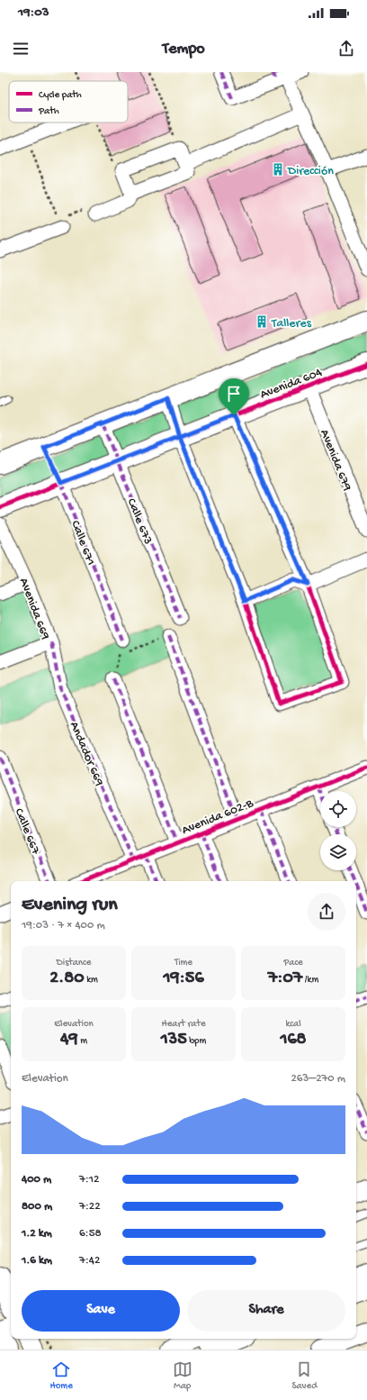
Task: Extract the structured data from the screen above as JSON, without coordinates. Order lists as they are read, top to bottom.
{
  "streets": {
    "street": [
      "Avenida 604",
      "Avenida 679",
      "Calle 673",
      "Calle 671",
      "Avenida 669",
      "Andador 669",
      "Avenida 602-B",
      "Calle 667"
    ]
  },
  "crossings": [
    ["Avenida 604", "Avenida 679"],
    ["Avenida 604", "Calle 673"],
    ["Avenida 604", "Calle 671"],
    ["Avenida 669", "Andador 669"],
    ["Andador 669", "Avenida 602-B"]
  ],
  "places": {
    "building": ["Dirección", "Talleres"]
  },
  "legend": ["Cycle path", "Path"],
  "page": {
    "status": "19:03",
    "header": "Tempo",
    "heading": ["Evening run", "19:03 · 7 × 400 m"],
    "stats": [
      ["Distance", "2.80 km"],
      ["Time", "19:56"],
      ["Pace", "7:07 /km"],
      ["Elevation", "49 m"],
      ["Heart rate", "135 bpm"],
      ["kcal", "168"]
    ],
    "chart": ["Elevation", "263–270 m"],
    "list": [
      {
        "name": "400 m",
        "note": "7:12"
      },
      {
        "name": "800 m",
        "note": "7:22"
      },
      {
        "name": "1.2 km",
        "note": "6:58"
      },
      {
        "name": "1.6 km",
        "note": "7:42"
      }
    ],
    "buttons": ["Save", "Share"],
    "tabs": ["Home", "Map", "Saved"]
  }
}
